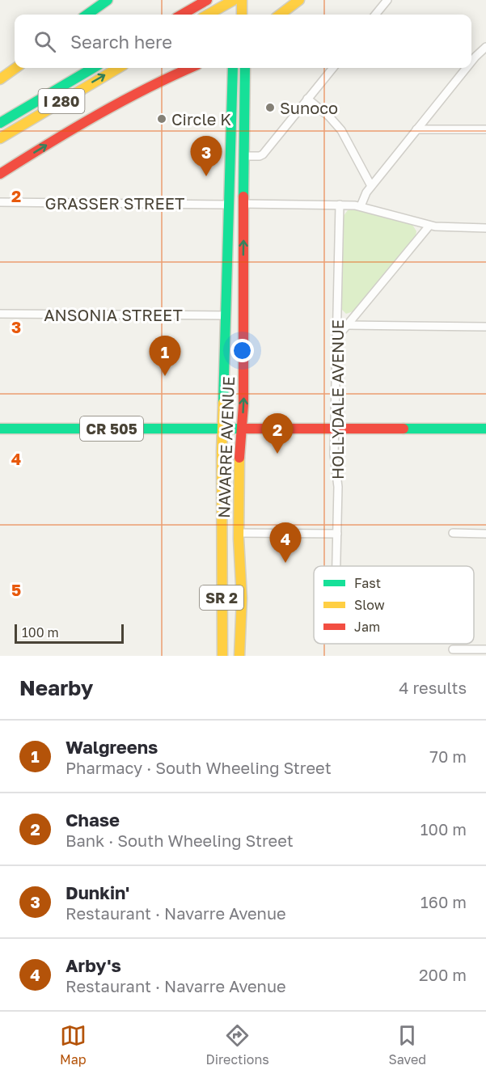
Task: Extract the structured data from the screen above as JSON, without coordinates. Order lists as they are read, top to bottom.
{
  "streets": {
    "main road": [
      "I 280",
      "CR 505",
      "NAVARRE AVENUE",
      "SR 2"
    ],
    "street": ["GRASSER STREET", "ANSONIA STREET", "HOLLYDALE AVENUE"]
  },
  "crossings": [
    ["GRASSER STREET", "NAVARRE AVENUE"],
    ["ANSONIA STREET", "NAVARRE AVENUE"],
    ["CR 505", "NAVARRE AVENUE"]
  ],
  "places": ["Sunoco", "Circle K"],
  "legend": ["Fast", "Slow", "Jam"],
  "scale_bar": "100 m",
  "page": {
    "search": "Search here",
    "pins": [
      "3",
      "1",
      "2",
      "4"
    ],
    "scale": "100 m",
    "heading": ["Nearby", "4 results"],
    "list": [
      {
        "mark": "1",
        "name": "Walgreens",
        "note": "Pharmacy · South Wheeling Street",
        "value": "70 m"
      },
      {
        "mark": "2",
        "name": "Chase",
        "note": "Bank · South Wheeling Street",
        "value": "100 m"
      },
      {
        "mark": "3",
        "name": "Dunkin'",
        "note": "Restaurant · Navarre Avenue",
        "value": "160 m"
      },
      {
        "mark": "4",
        "name": "Arby's",
        "note": "Restaurant · Navarre Avenue",
        "value": "200 m"
      }
    ],
    "nav": ["Map", "Directions", "Saved"]
  },
  "grid": {
    "rows": [
      "2",
      "3",
      "4",
      "5"
    ]
  }
}
